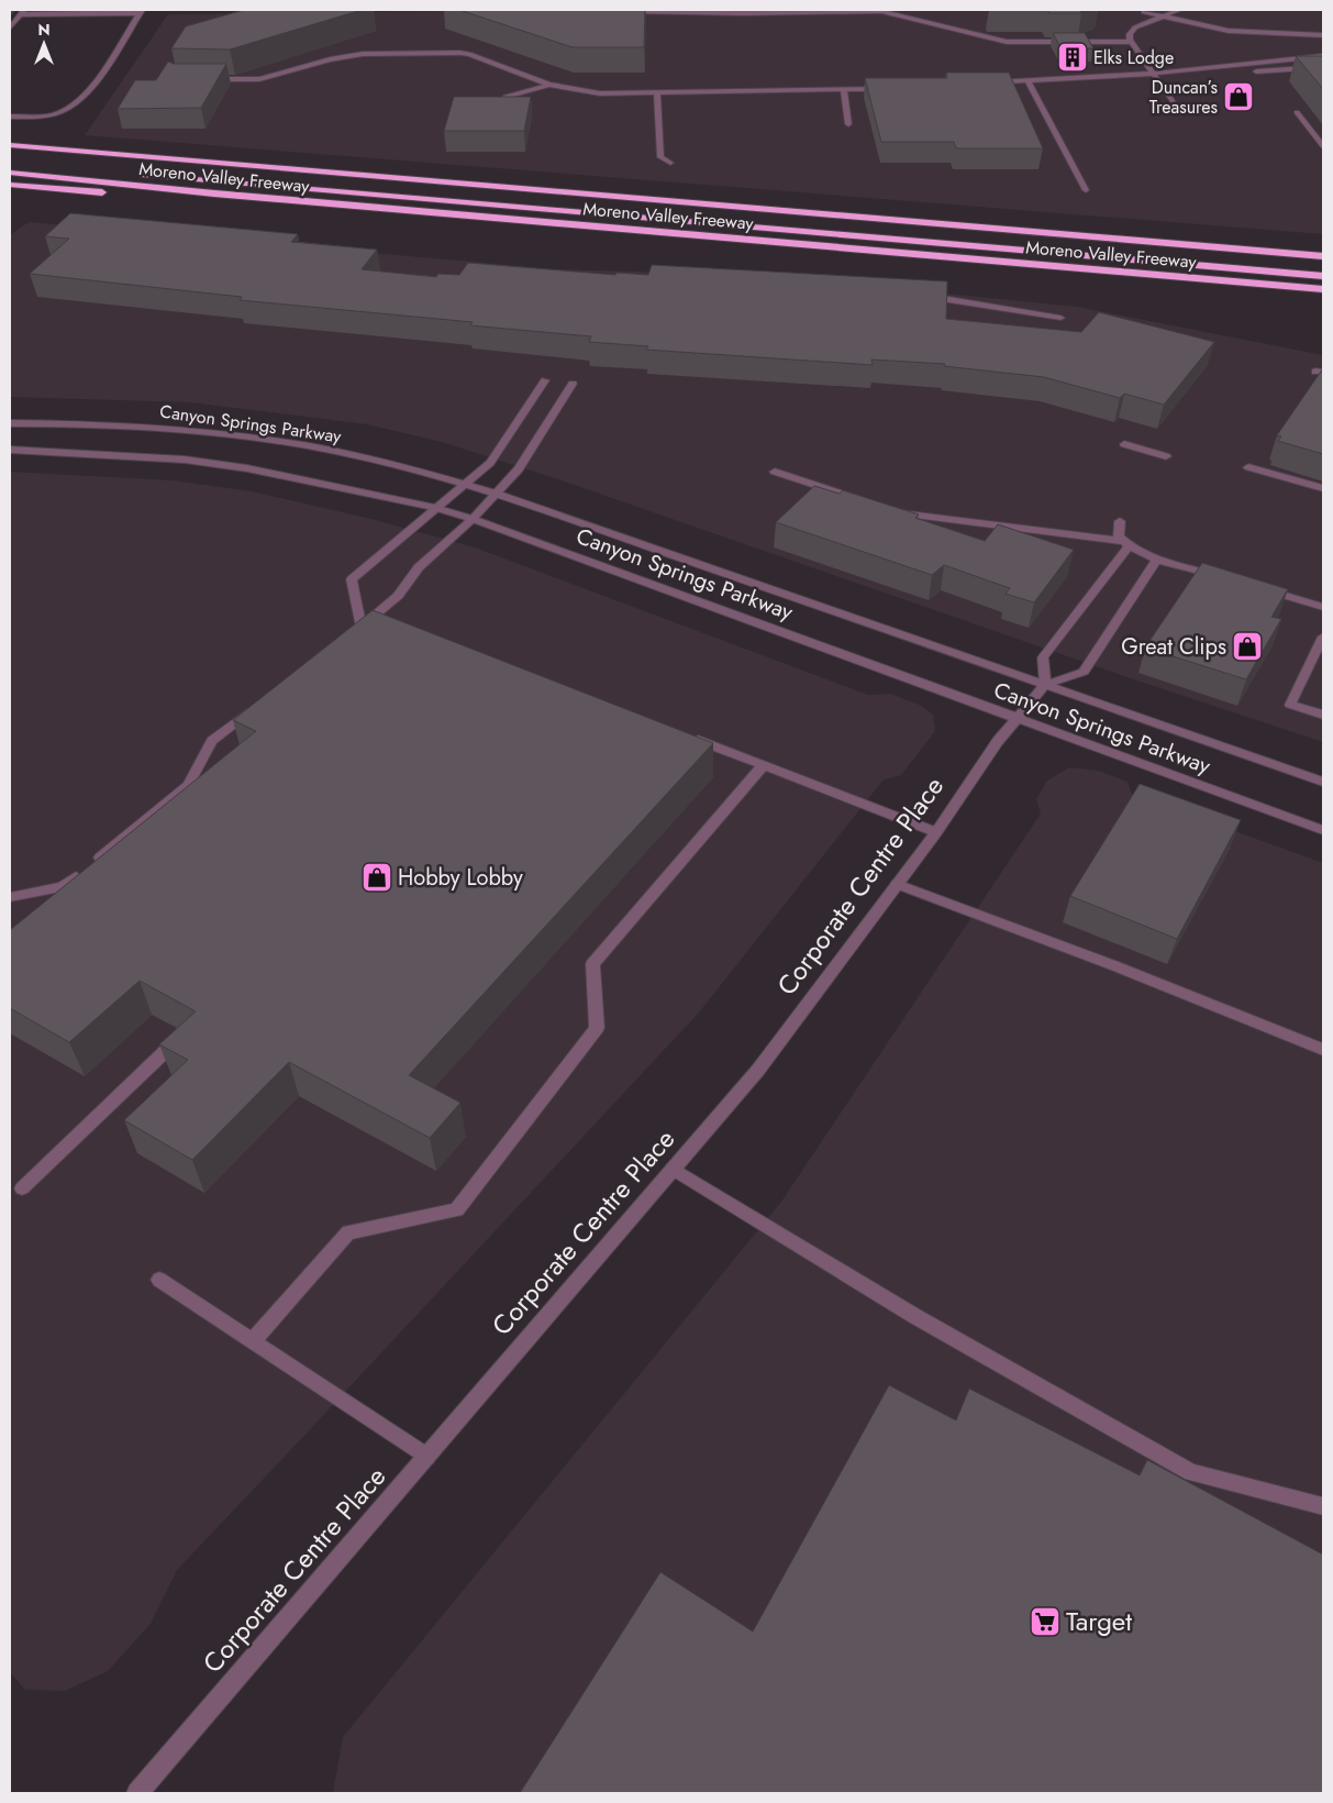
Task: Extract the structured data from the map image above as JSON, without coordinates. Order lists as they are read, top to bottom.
{
  "streets": {
    "highway": ["Moreno Valley Freeway"],
    "street": ["Canyon Springs Parkway", "Corporate Centre Place"]
  },
  "crossings": [
    ["Canyon Springs Parkway", "Corporate Centre Place"]
  ],
  "places": {
    "building": ["Elks Lodge"],
    "shop": ["Duncan’s Treasures", "Great Clips", "Hobby Lobby"],
    "supermarket": ["Target"]
  },
  "north": "top"
}
